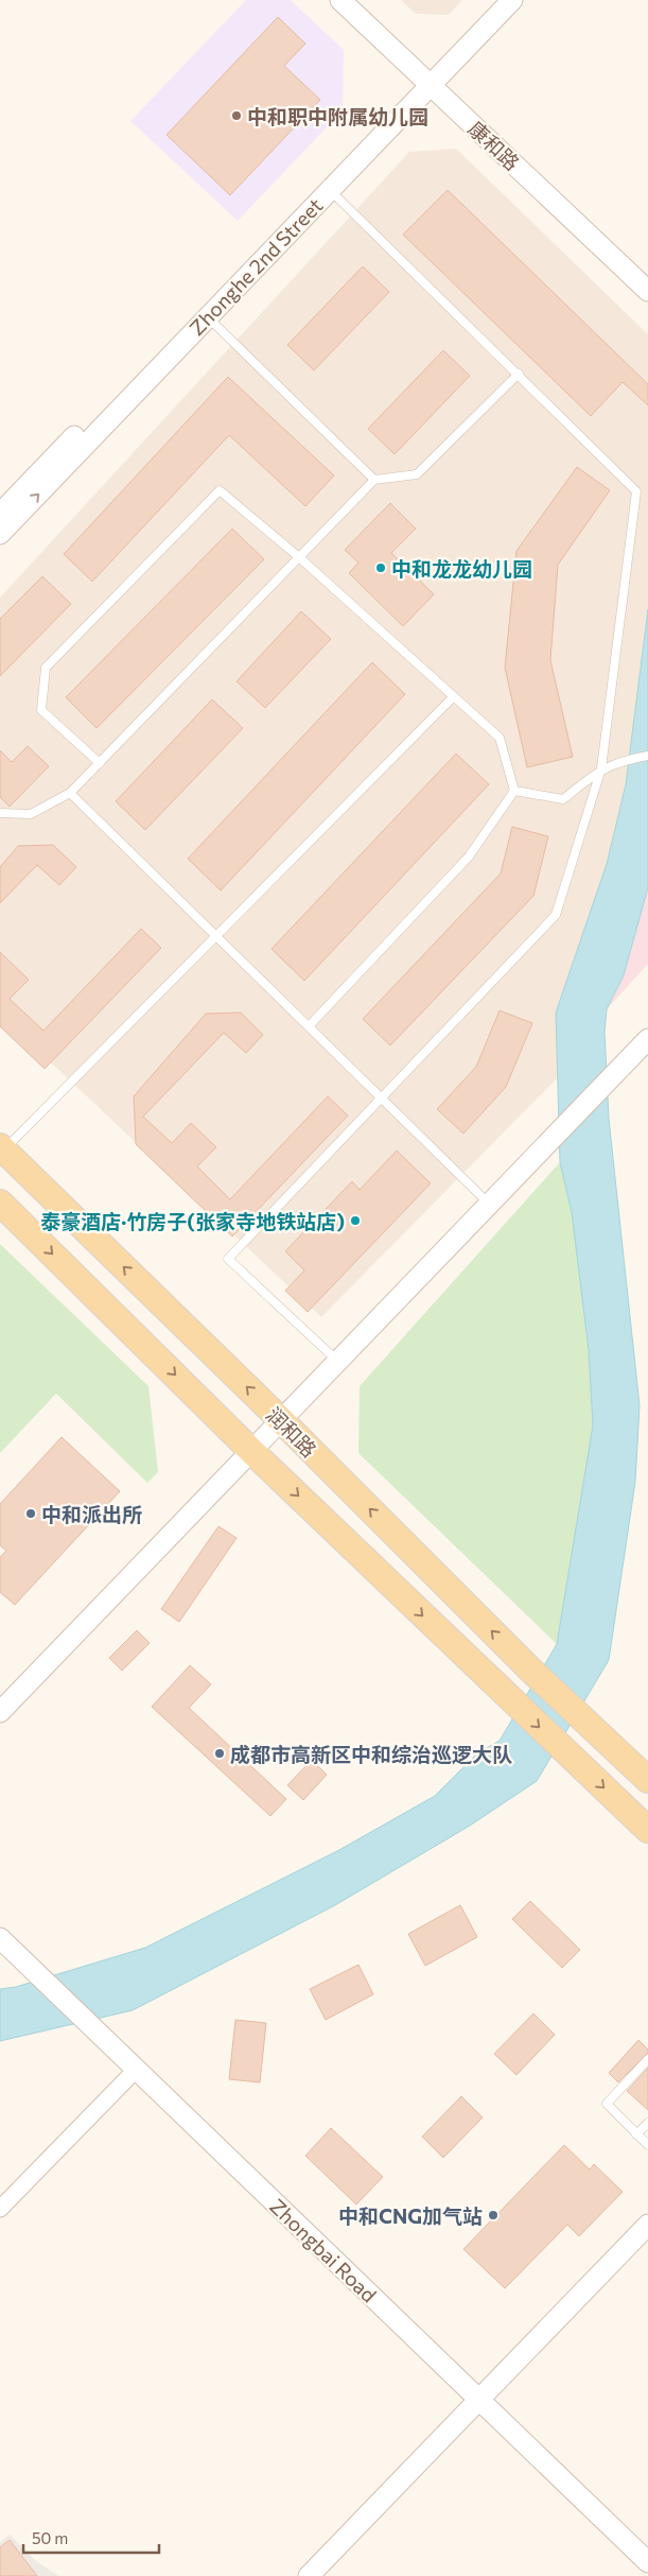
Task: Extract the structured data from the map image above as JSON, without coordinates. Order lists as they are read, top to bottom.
{
  "streets": {
    "main road": ["润和路"],
    "street": ["康和路", "Zhonghe 2nd Street", "Zhongbai Road"]
  },
  "crossings": [
    ["康和路", "Zhonghe 2nd Street"]
  ],
  "places": [
    "中和职中附属幼儿园",
    "中和龙龙幼儿园",
    "泰豪酒店·竹房子(张家寺地铁站店)",
    "中和派出所",
    "成都市高新区中和综治巡逻大队",
    "中和CNG加气站"
  ],
  "scale_bar": "50 m"
}
